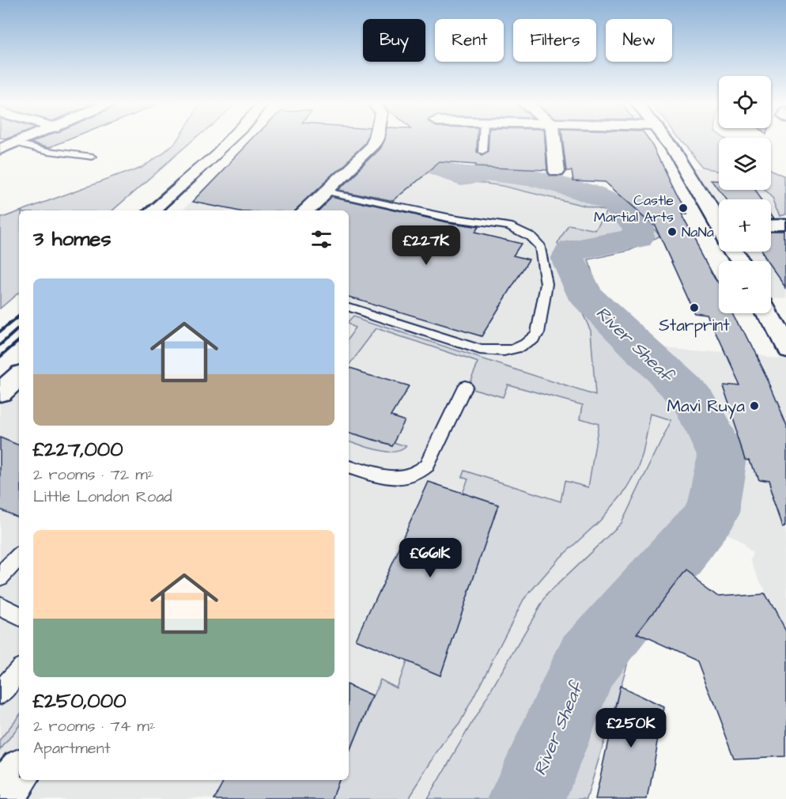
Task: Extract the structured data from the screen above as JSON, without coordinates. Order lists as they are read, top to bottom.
{
  "water": ["River Sheaf"],
  "places": [
    "Castle Martial Arts",
    "NaNa",
    "Starprint",
    "Mavi Ruya"
  ],
  "page": {
    "chip": [
      "Buy",
      "Rent",
      "Filters",
      "New"
    ],
    "map_buttons": ["+", "−"],
    "heading": "3 homes",
    "price": ["£227K", "£661K", "£250K"],
    "list": [
      {
        "name": "£227,000",
        "note": "2 rooms · 72 m² · Little London Road"
      },
      {
        "name": "£250,000",
        "note": "2 rooms · 74 m² · Apartment"
      }
    ]
  }
}
